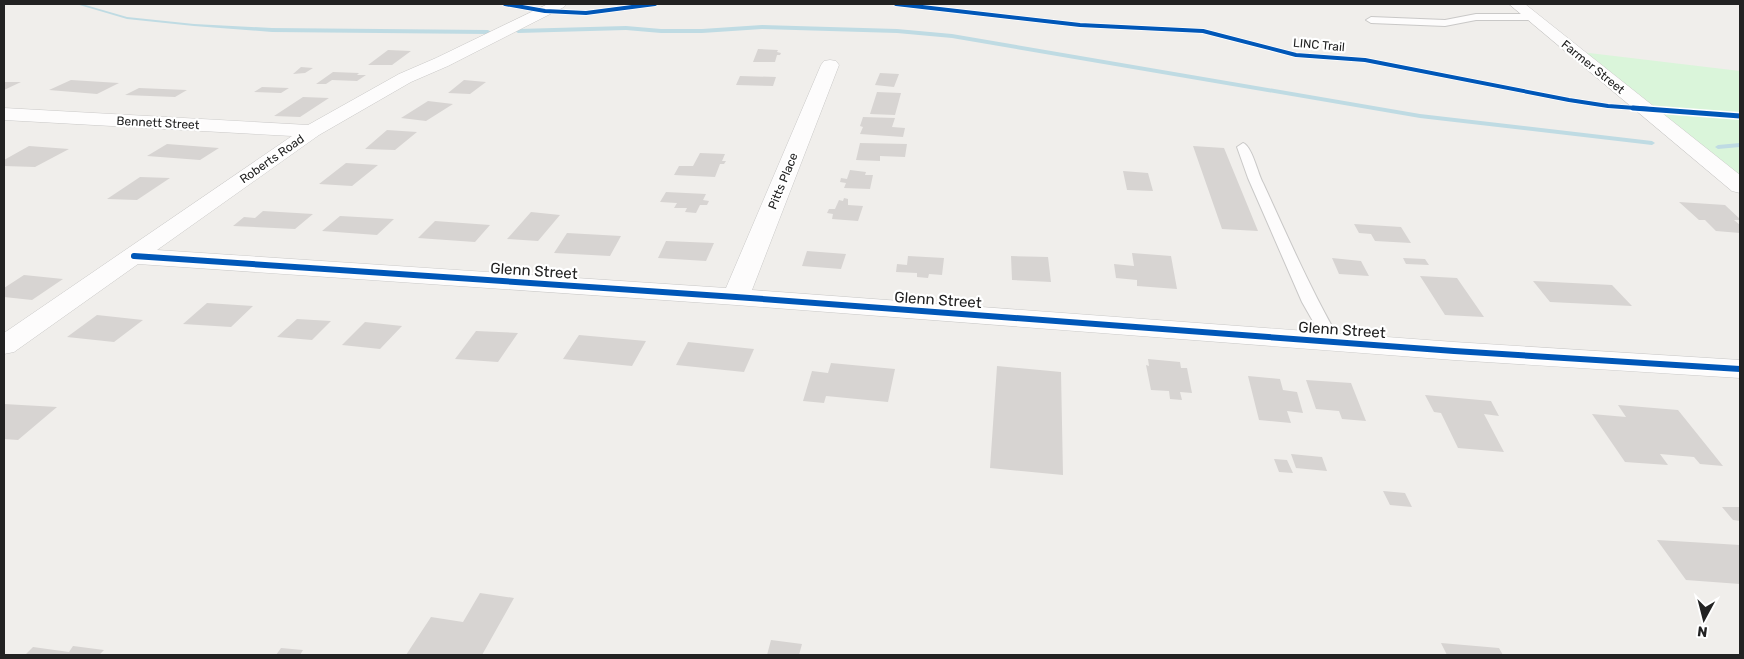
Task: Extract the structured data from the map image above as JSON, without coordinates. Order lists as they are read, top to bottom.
{
  "streets": {
    "street": [
      "Farmer Street",
      "Bennett Street",
      "Roberts Road",
      "Pitts Place",
      "Glenn Street"
    ],
    "cycle path": ["LINC Trail"]
  },
  "crossings": [
    ["Bennett Street", "Roberts Road"],
    ["Roberts Road", "Glenn Street"],
    ["Pitts Place", "Glenn Street"]
  ],
  "north": "bottom"
}
